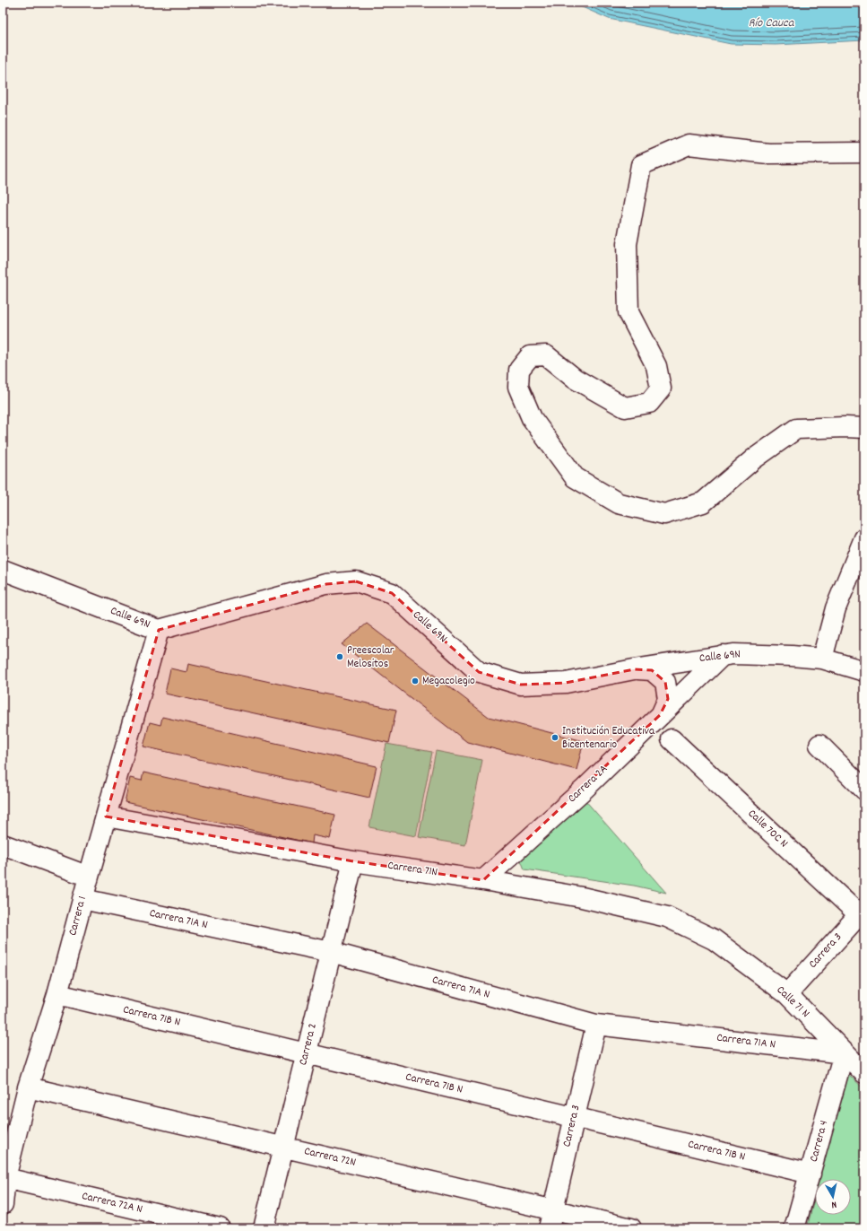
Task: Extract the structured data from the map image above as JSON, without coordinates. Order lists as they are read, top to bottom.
{
  "streets": {
    "street": [
      "Calle 69N",
      "Carrera 2A",
      "Calle 70C N",
      "Carrera 71N",
      "Carrera 1",
      "Carrera 71A N",
      "Carrera 3",
      "Calle 71 N",
      "Carrera 71B N",
      "Carrera 2",
      "Carrera 4",
      "Carrera 72N",
      "Carrera 72A N"
    ]
  },
  "crossings": [
    ["Calle 69N", "Carrera 2A"],
    ["Calle 69N", "Carrera 1"],
    ["Carrera 2A", "Carrera 71N"],
    ["Calle 70C N", "Carrera 3"],
    ["Carrera 71N", "Carrera 1"],
    ["Carrera 71N", "Calle 71 N"],
    ["Carrera 71N", "Carrera 2"],
    ["Carrera 1", "Carrera 71A N"],
    ["Carrera 1", "Carrera 71B N"],
    ["Carrera 1", "Carrera 72N"],
    ["Carrera 1", "Carrera 72A N"],
    ["Carrera 71A N", "Carrera 3"],
    ["Carrera 71A N", "Calle 71 N"],
    ["Carrera 71A N", "Carrera 2"],
    ["Carrera 71A N", "Carrera 4"],
    ["Carrera 3", "Calle 71 N"],
    ["Carrera 3", "Carrera 71B N"],
    ["Carrera 3", "Carrera 72N"],
    ["Calle 71 N", "Carrera 4"],
    ["Carrera 71B N", "Carrera 2"],
    ["Carrera 71B N", "Carrera 4"],
    ["Carrera 2", "Carrera 72N"]
  ],
  "water": ["Río Cauca"],
  "places": ["Preescolar Melositos", "Megacolegio", "Institución Educativa Bicentenario"],
  "north": "bottom"
}
